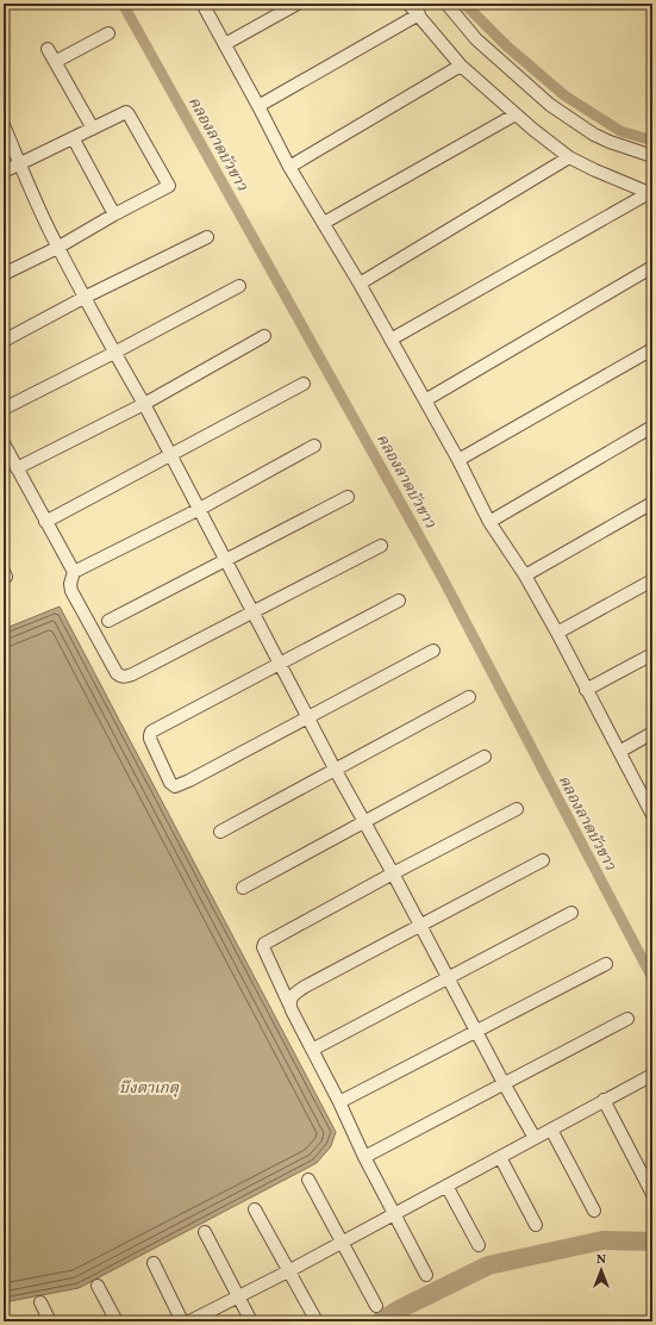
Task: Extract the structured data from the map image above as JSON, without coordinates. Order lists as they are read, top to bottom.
{
  "water": ["คลองลาดบัวขาว", "บึงตาเกตุ"],
  "north": "top"
}
